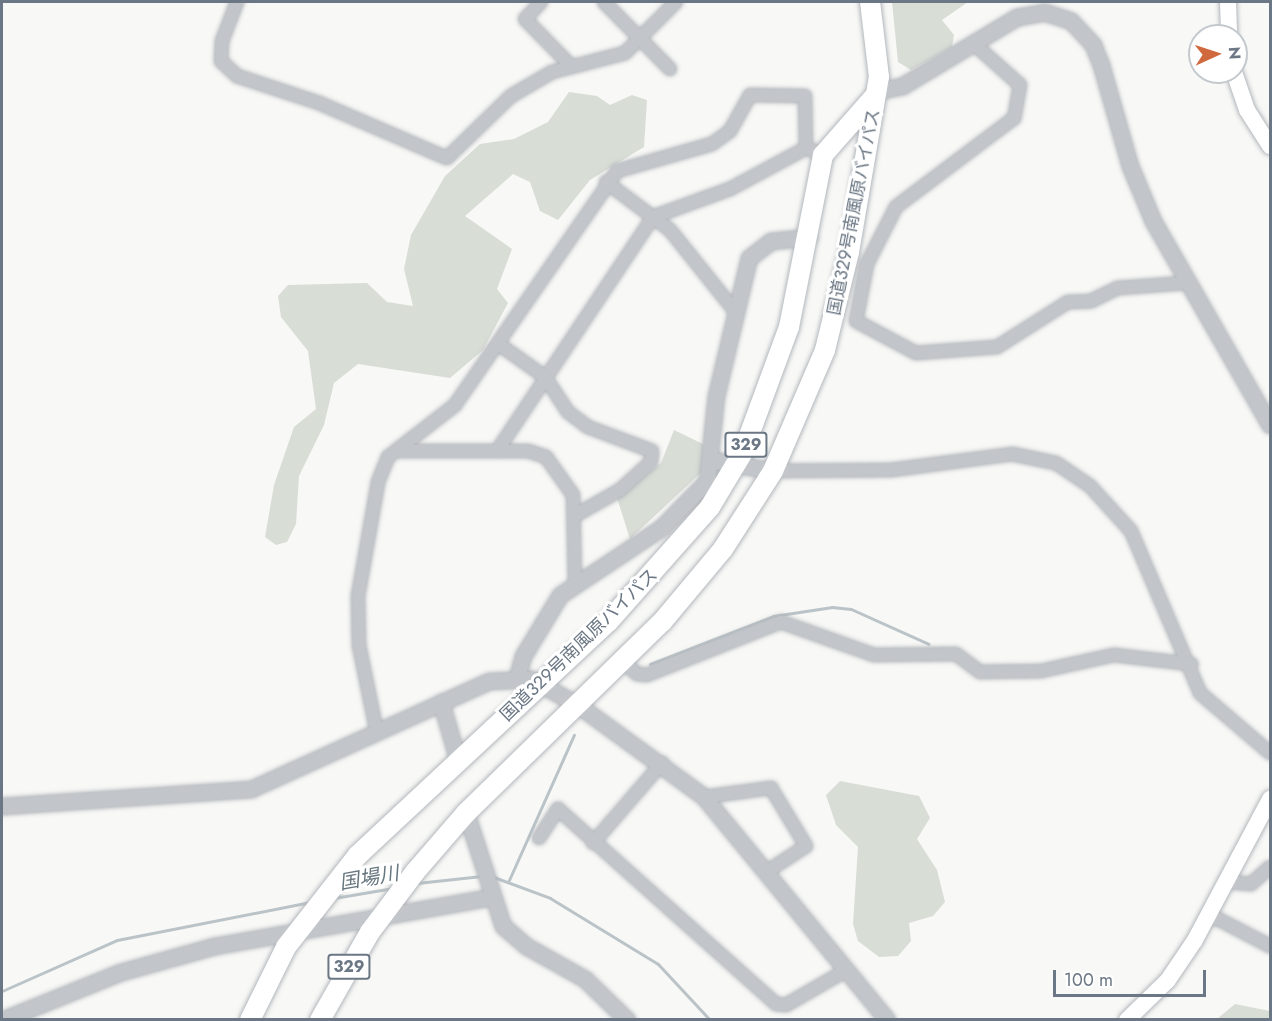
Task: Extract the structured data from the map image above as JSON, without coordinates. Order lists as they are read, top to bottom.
{
  "streets": {
    "highway": ["国道329号南風原バイパス", "329"]
  },
  "water": ["国場川"],
  "scale_bar": "100 m",
  "north": "right"
}
